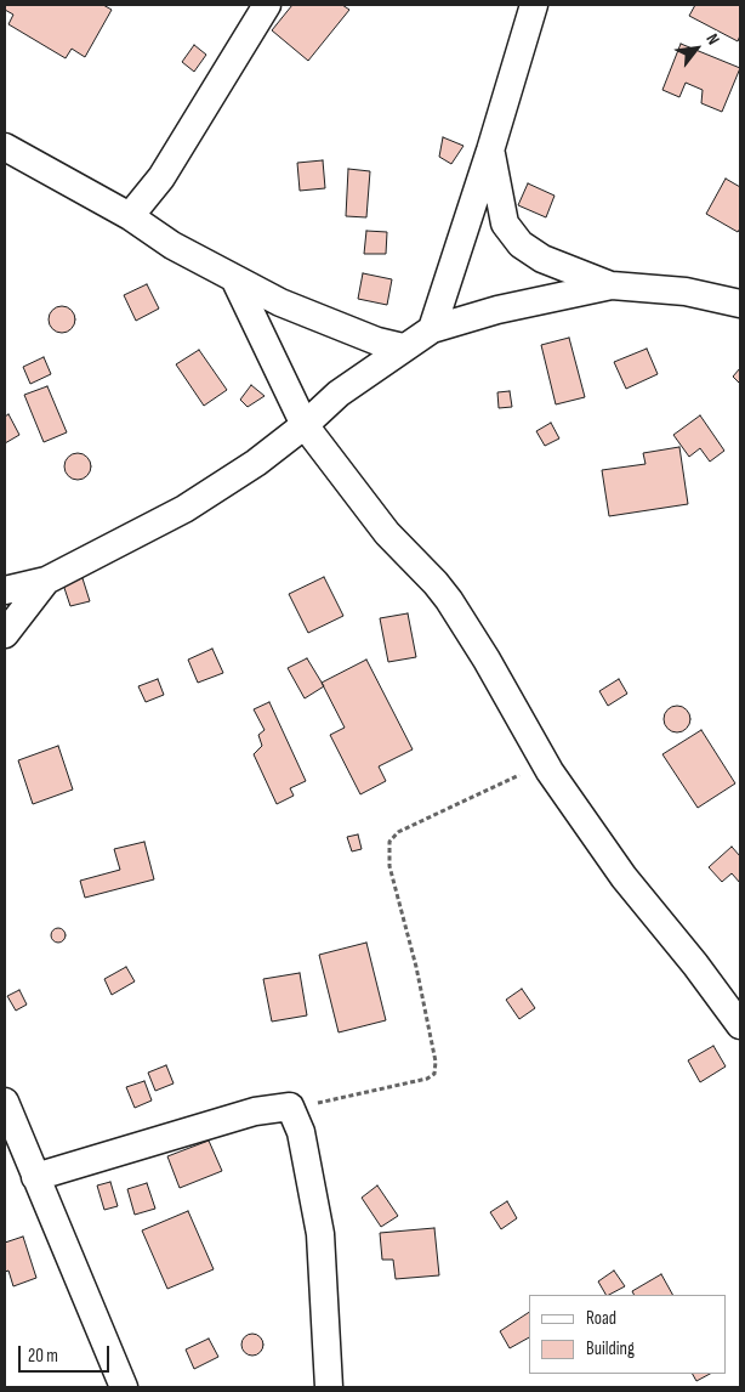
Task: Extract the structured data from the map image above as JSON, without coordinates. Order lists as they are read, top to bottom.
{
  "legend": ["Road", "Building"],
  "scale_bar": "20 m",
  "north": "top right"
}
